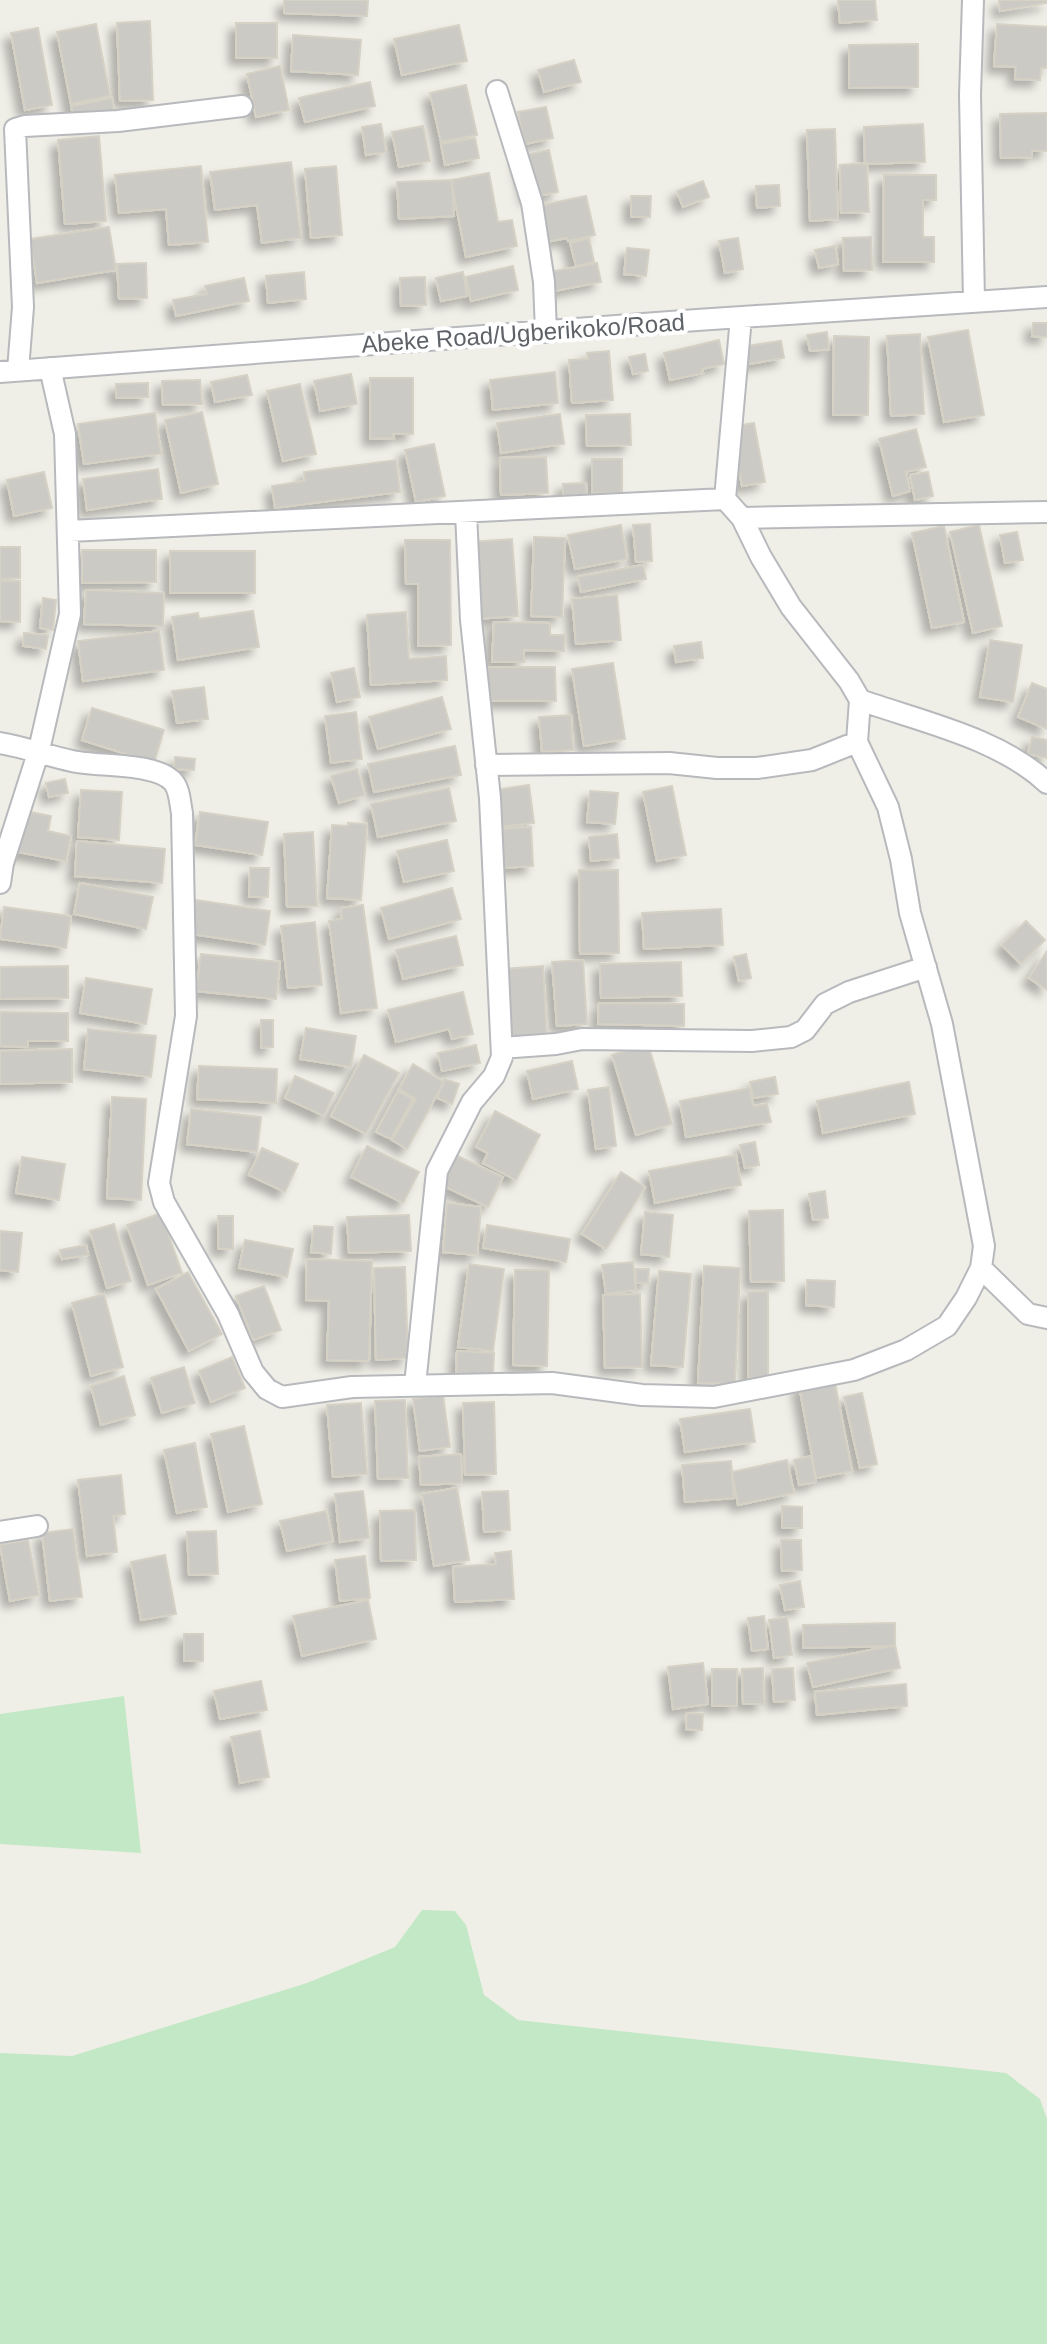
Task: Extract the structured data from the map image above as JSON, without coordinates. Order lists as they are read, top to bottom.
{
  "streets": {
    "street": ["Abeke Road/Ugberikoko/Road"]
  }
}
